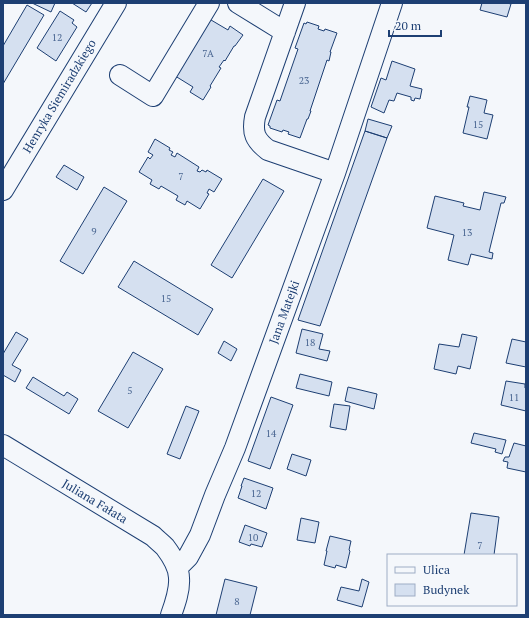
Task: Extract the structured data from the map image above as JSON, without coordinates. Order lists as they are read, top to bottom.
{
  "streets": {
    "street": ["Henryka Siemiradzkiego", "Jana Matejki", "Juliana Fałata"]
  },
  "crossings": [
    ["Jana Matejki", "Juliana Fałata"]
  ],
  "house_numbers": [
    "12",
    "7A",
    "23",
    "15",
    "7",
    "9",
    "13",
    "15",
    "18",
    "5",
    "11",
    "14",
    "12",
    "10",
    "7",
    "8"
  ],
  "legend": ["Ulica", "Budynek"],
  "scale_bar": "20 m"
}
